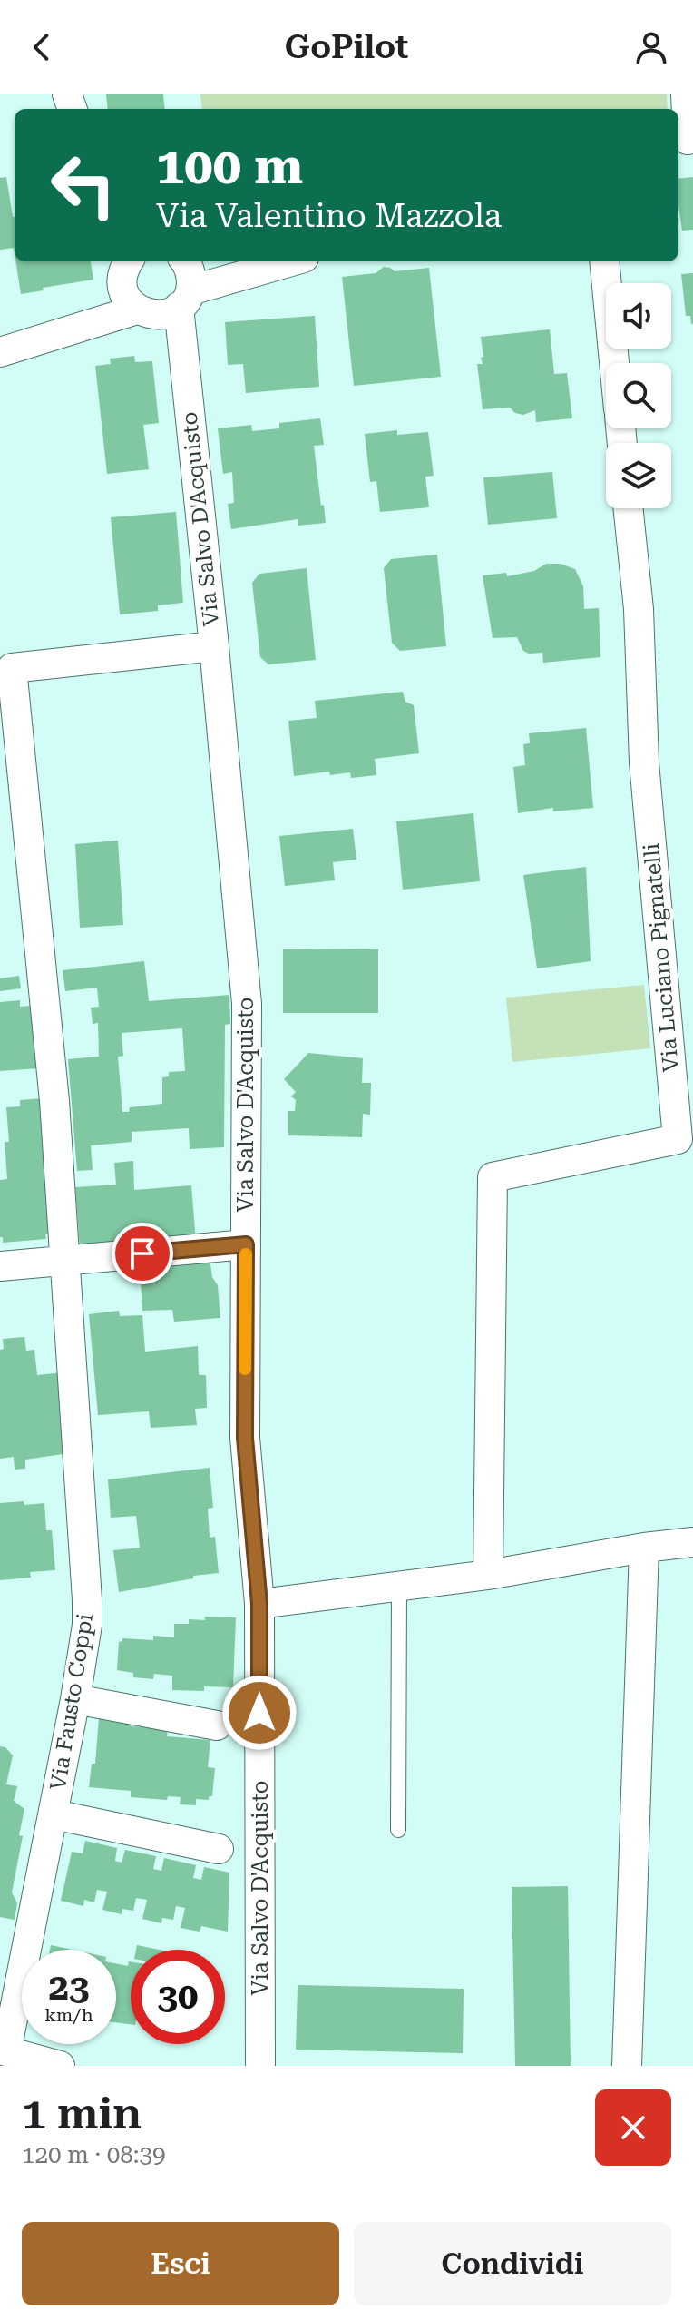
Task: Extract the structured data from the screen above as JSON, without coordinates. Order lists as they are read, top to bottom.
{
  "streets": {
    "street": ["Via Salvo D'Acquisto", "Via Luciano Pignatelli", "Via Fausto Coppi"]
  },
  "crossings": [
    ["Via Salvo D'Acquisto", "Via Fausto Coppi"]
  ],
  "page": {
    "header": "GoPilot",
    "turn": ["100 m", "Via Valentino Mazzola"],
    "speed": "23 km/h",
    "limit": "30",
    "heading": ["1 min", "120 m · 08:39"],
    "buttons": ["Esci", "Condividi"]
  }
}
